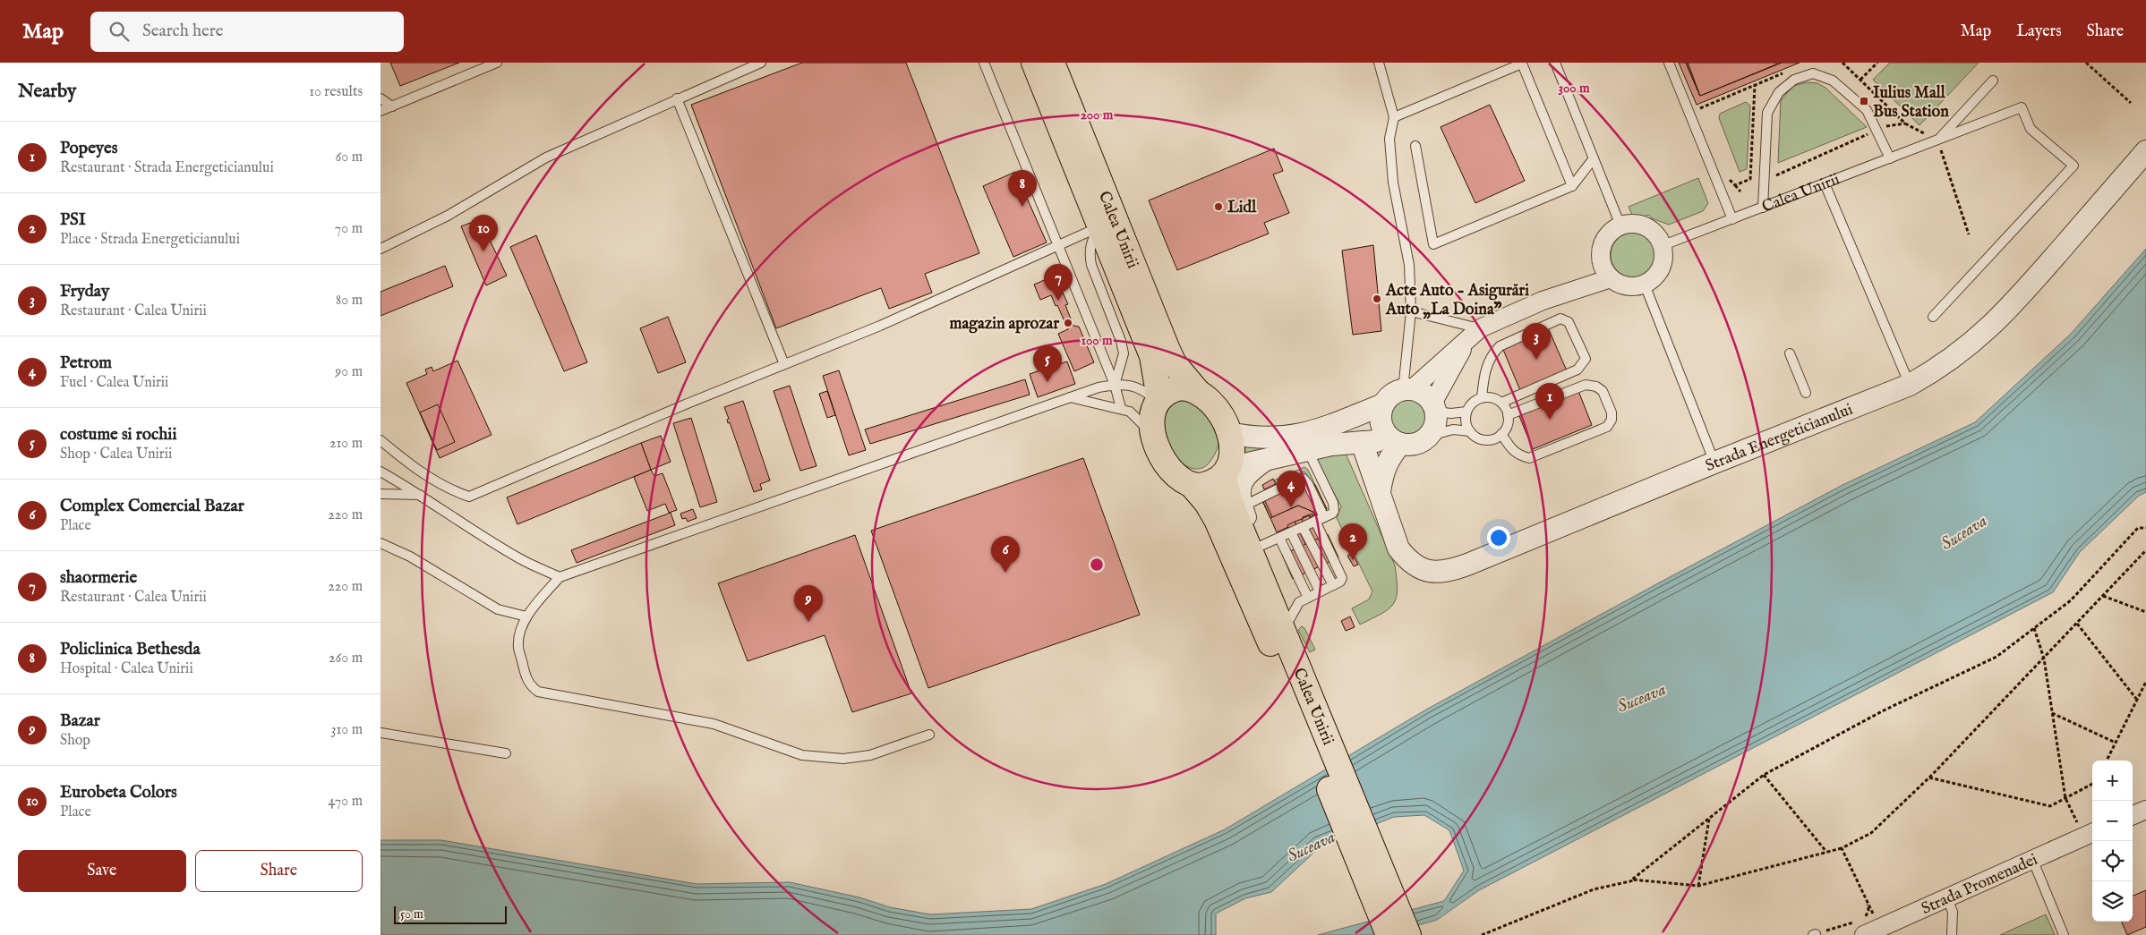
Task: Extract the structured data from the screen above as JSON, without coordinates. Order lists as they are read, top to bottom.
{
  "streets": {
    "main road": ["Calea Unirii"],
    "street": ["Strada Energeticianului", "Strada Promenadei"]
  },
  "water": ["Suceava"],
  "places": {
    "transit": ["Iulius Mall Bus Station"],
    "other": ["Lidl", "Acte Auto - Asigurări Auto „La Doina”", "magazin aprozar"]
  },
  "scale_bar": "50 m",
  "page": {
    "header": "Map",
    "search": "Search here",
    "nav": ["Map", "Layers", "Share"],
    "heading": ["Nearby", "10 results"],
    "list": [
      {
        "mark": "1",
        "name": "Popeyes",
        "note": "Restaurant · Strada Energeticianului",
        "value": "60 m"
      },
      {
        "mark": "2",
        "name": "PSI",
        "note": "Place · Strada Energeticianului",
        "value": "70 m"
      },
      {
        "mark": "3",
        "name": "Fryday",
        "note": "Restaurant · Calea Unirii",
        "value": "80 m"
      },
      {
        "mark": "4",
        "name": "Petrom",
        "note": "Fuel · Calea Unirii",
        "value": "90 m"
      },
      {
        "mark": "5",
        "name": "costume si rochii",
        "note": "Shop · Calea Unirii",
        "value": "210 m"
      },
      {
        "mark": "6",
        "name": "Complex Comercial Bazar",
        "note": "Place",
        "value": "220 m"
      },
      {
        "mark": "7",
        "name": "shaormerie",
        "note": "Restaurant · Calea Unirii",
        "value": "220 m"
      },
      {
        "mark": "8",
        "name": "Policlinica Bethesda",
        "note": "Hospital · Calea Unirii",
        "value": "260 m"
      },
      {
        "mark": "9",
        "name": "Bazar",
        "note": "Shop",
        "value": "310 m"
      },
      {
        "mark": "10",
        "name": "Eurobeta Colors",
        "note": "Place",
        "value": "470 m"
      }
    ],
    "pins": [
      "8",
      "10",
      "7",
      "3",
      "5",
      "1",
      "4",
      "2",
      "6",
      "9"
    ],
    "map_buttons": ["+", "−"],
    "buttons": ["Save", "Share"],
    "scale": "50 m"
  },
  "rings": ["300 m", "200 m", "100 m"]
}
